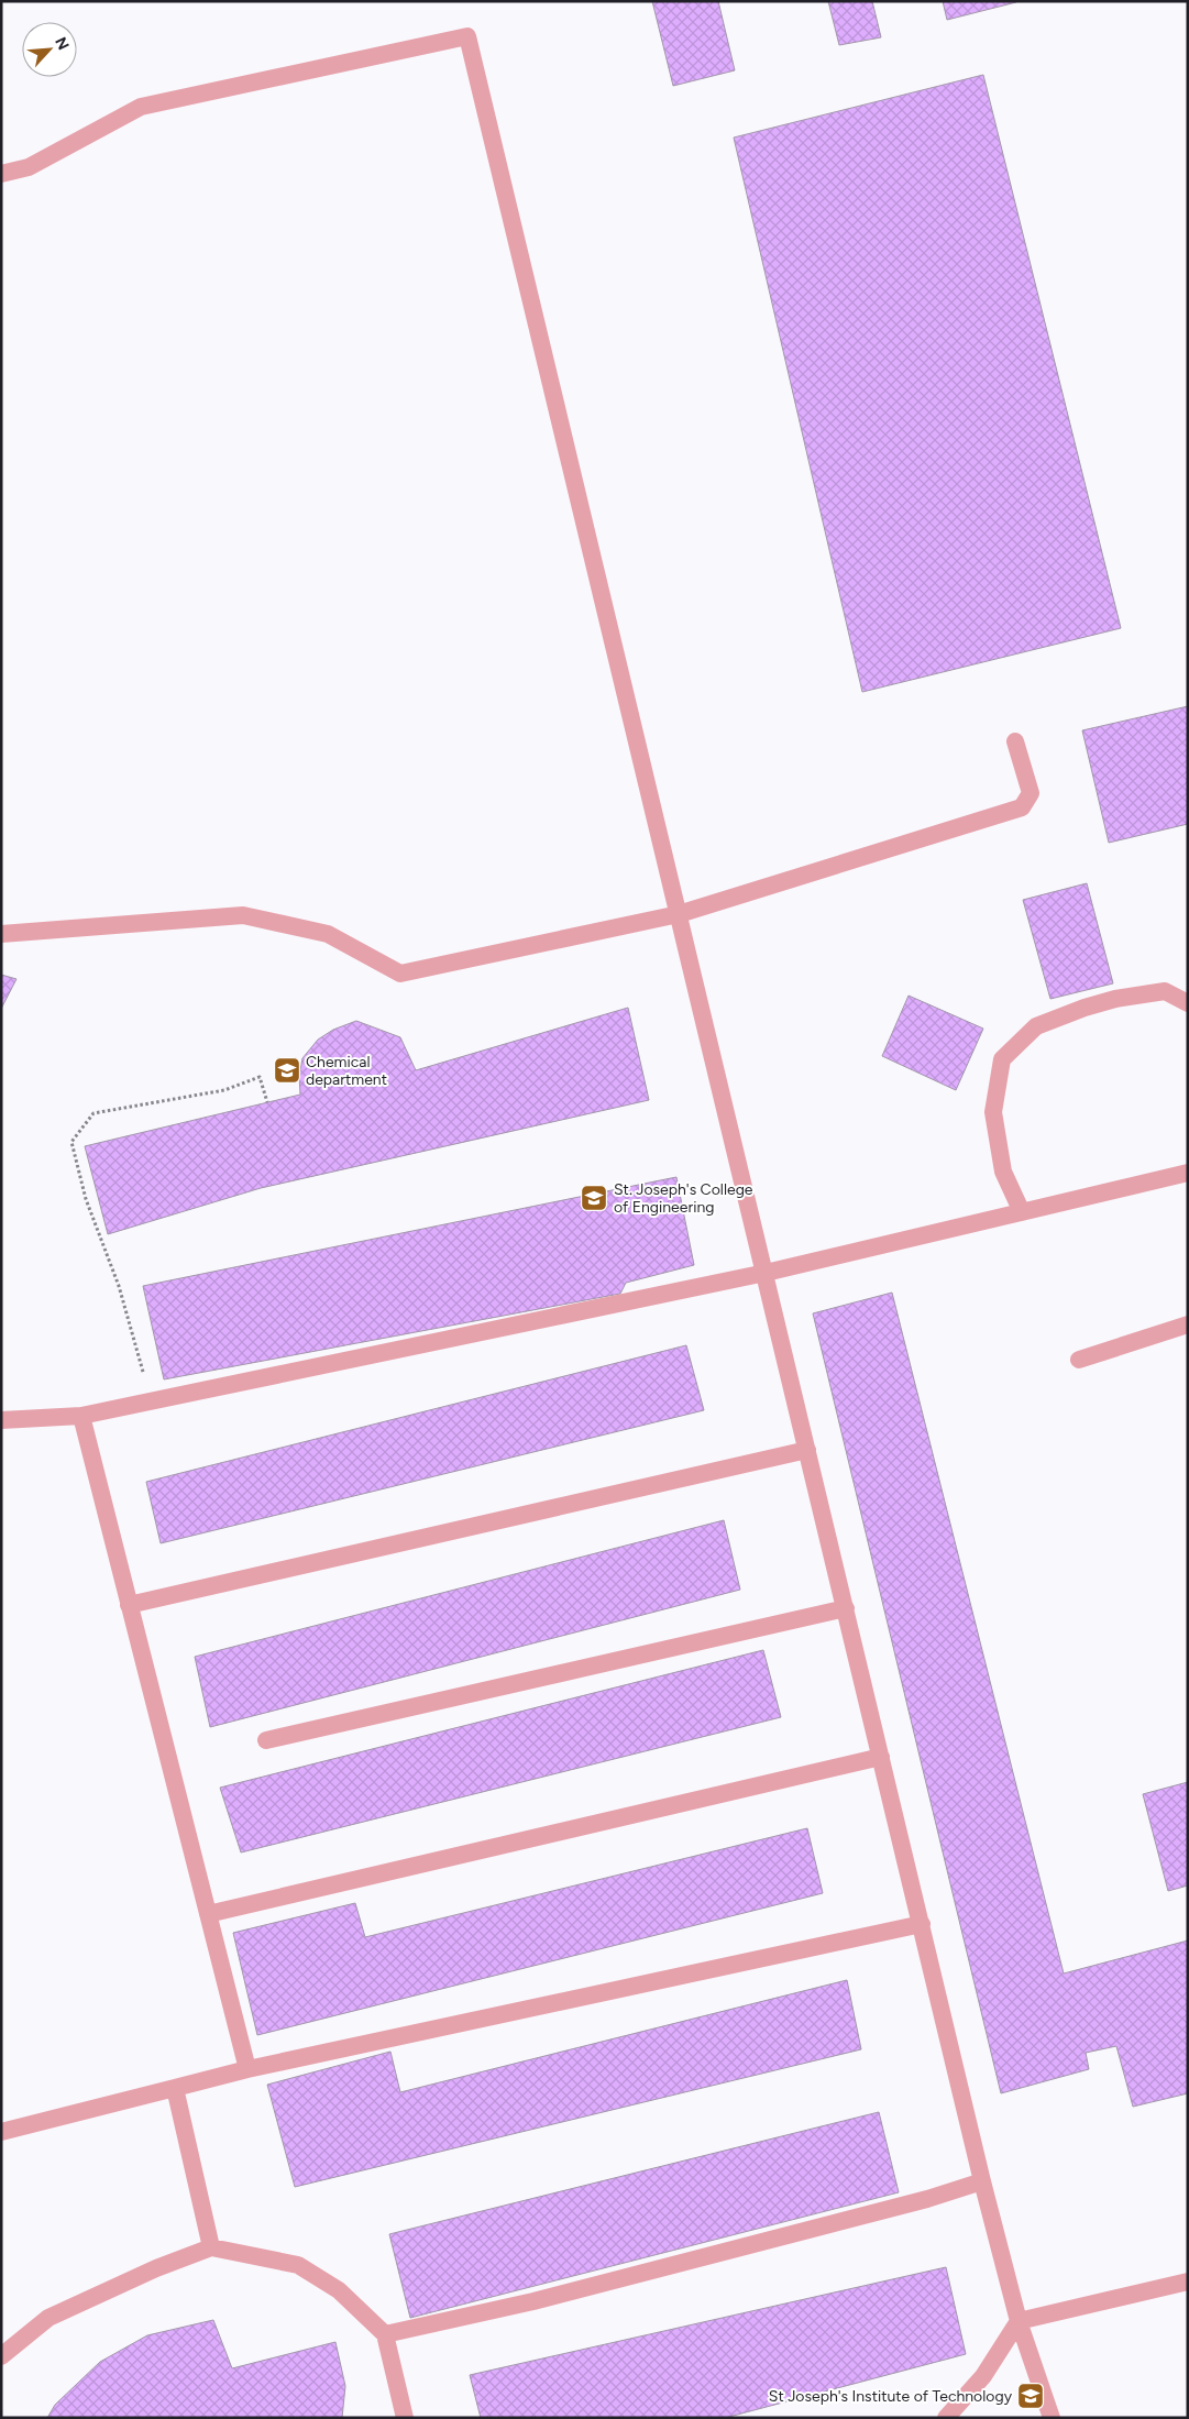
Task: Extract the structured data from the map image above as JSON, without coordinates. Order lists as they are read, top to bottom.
{
  "places": {
    "school or university": ["Chemical department", "St. Joseph's College of Engineering", "St Joseph's Institute of Technology"]
  },
  "north": "top right"
}
